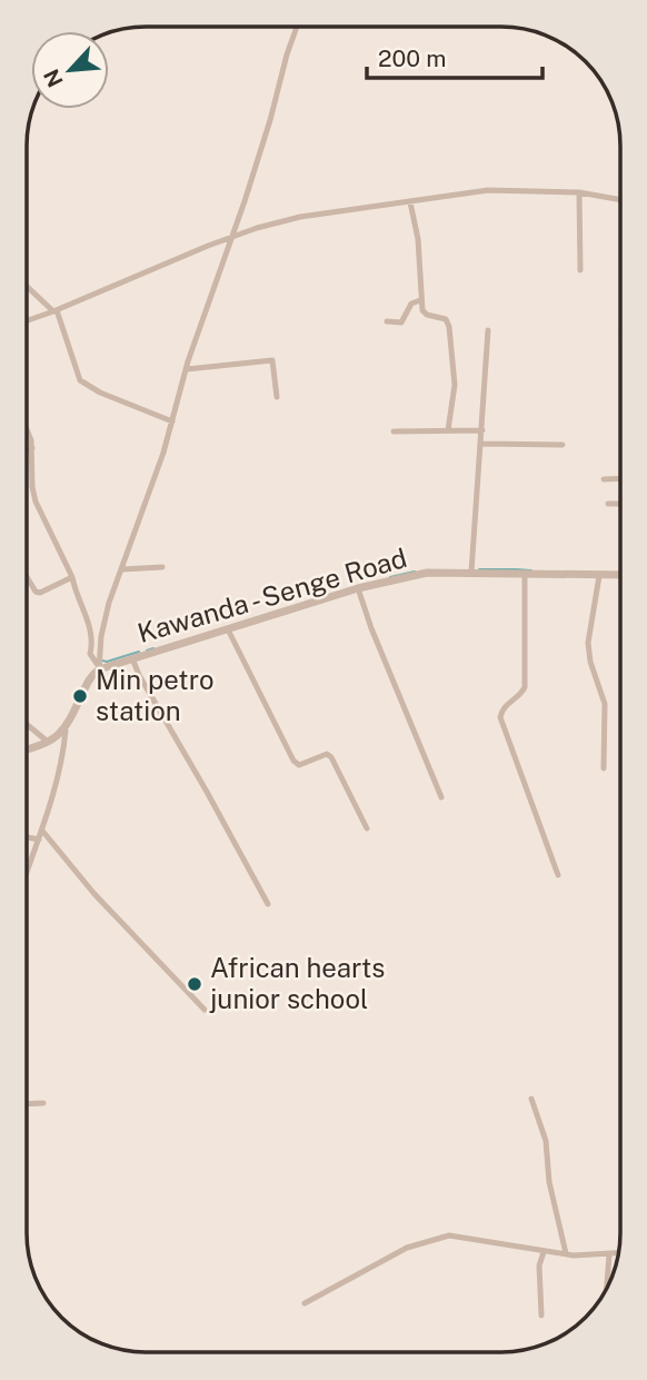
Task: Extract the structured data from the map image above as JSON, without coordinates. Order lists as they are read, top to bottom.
{
  "streets": {
    "street": ["Kawanda - Senge Road"]
  },
  "places": ["Min petro station", "African hearts junior school"],
  "scale_bar": "200 m",
  "north": "bottom left"
}
